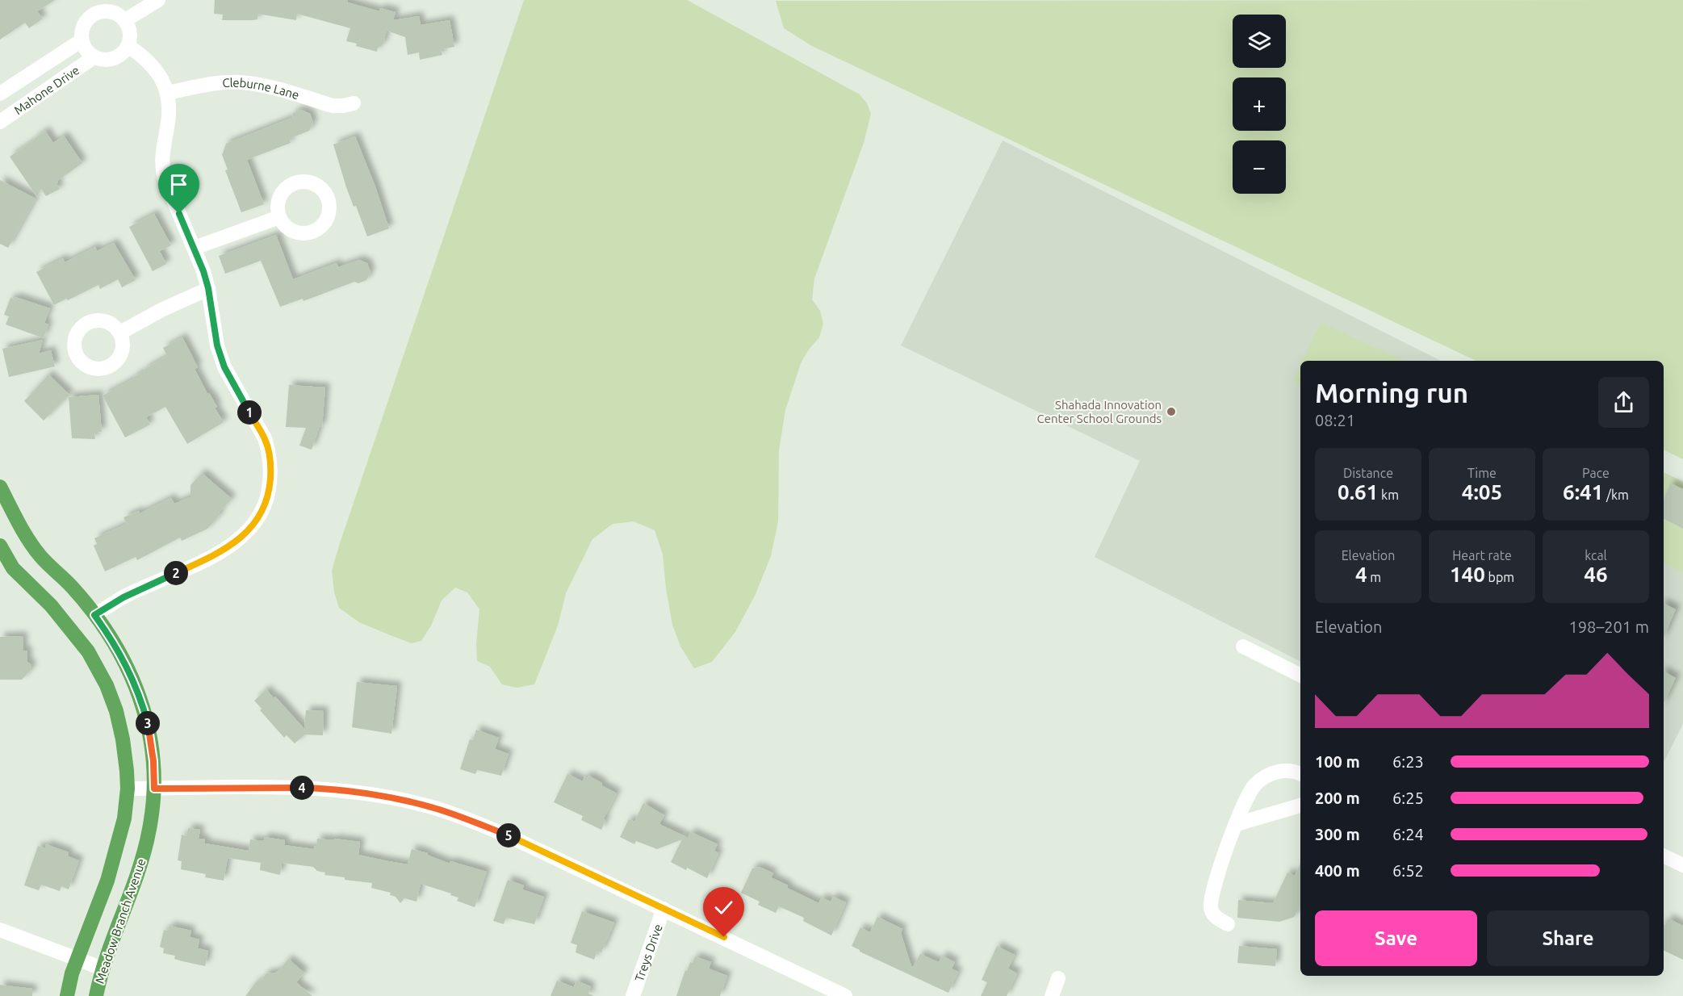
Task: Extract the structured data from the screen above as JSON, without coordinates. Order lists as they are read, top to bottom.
{
  "streets": {
    "main road": ["Meadow Branch Avenue"],
    "street": ["Mahone Drive", "Cleburne Lane", "Treys Drive"]
  },
  "places": ["Shahada Innovation Center School Grounds"],
  "page": {
    "map_buttons": ["+", "−"],
    "heading": ["Morning run", "08:21"],
    "pins": [
      "1",
      "2",
      "3",
      "4",
      "5"
    ],
    "stats": [
      ["Distance", "0.61 km"],
      ["Time", "4:05"],
      ["Pace", "6:41 /km"],
      ["Elevation", "4 m"],
      ["Heart rate", "140 bpm"],
      ["kcal", "46"]
    ],
    "chart": ["Elevation", "198–201 m"],
    "list": [
      {
        "name": "100 m",
        "note": "6:23"
      },
      {
        "name": "200 m",
        "note": "6:25"
      },
      {
        "name": "300 m",
        "note": "6:24"
      },
      {
        "name": "400 m",
        "note": "6:52"
      }
    ],
    "buttons": ["Save", "Share"]
  }
}
